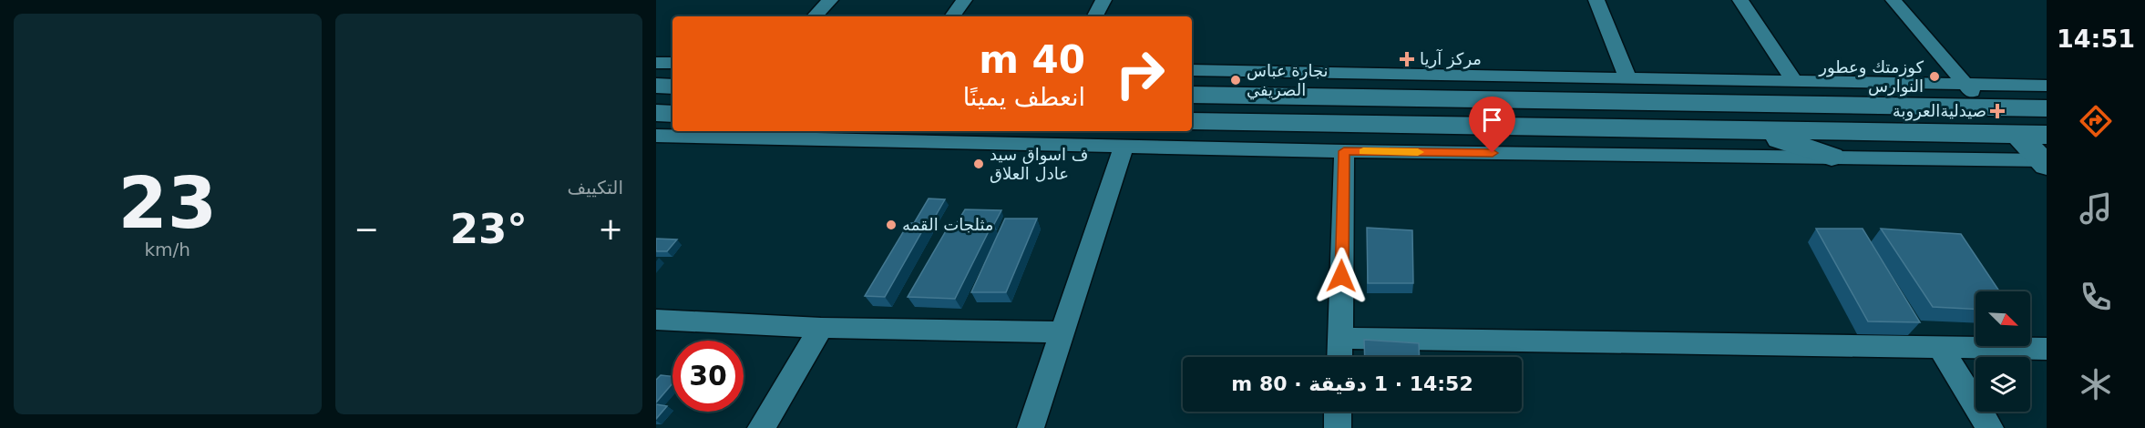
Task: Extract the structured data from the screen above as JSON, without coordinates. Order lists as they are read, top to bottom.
{
  "places": {
    "health": ["مركز آريا", "صيدليةالعروبة"],
    "other": [
      "كوزمتك وعطور النوارس",
      "نجارة عباس الصريفي",
      "ف اسواق سيد عادل العلاق",
      "مثلجات القمه"
    ]
  },
  "north": "bottom right",
  "page": {
    "tabs": "14:51",
    "tile": [
      "التكييف",
      ["23", "km/h"]
    ],
    "turn": ["40 m", "انعطف يمينًا"],
    "heat": ["−", "23°", "+"],
    "limit": "30",
    "trip": "14:52 · 1 دقيقة · 80 m"
  }
}
